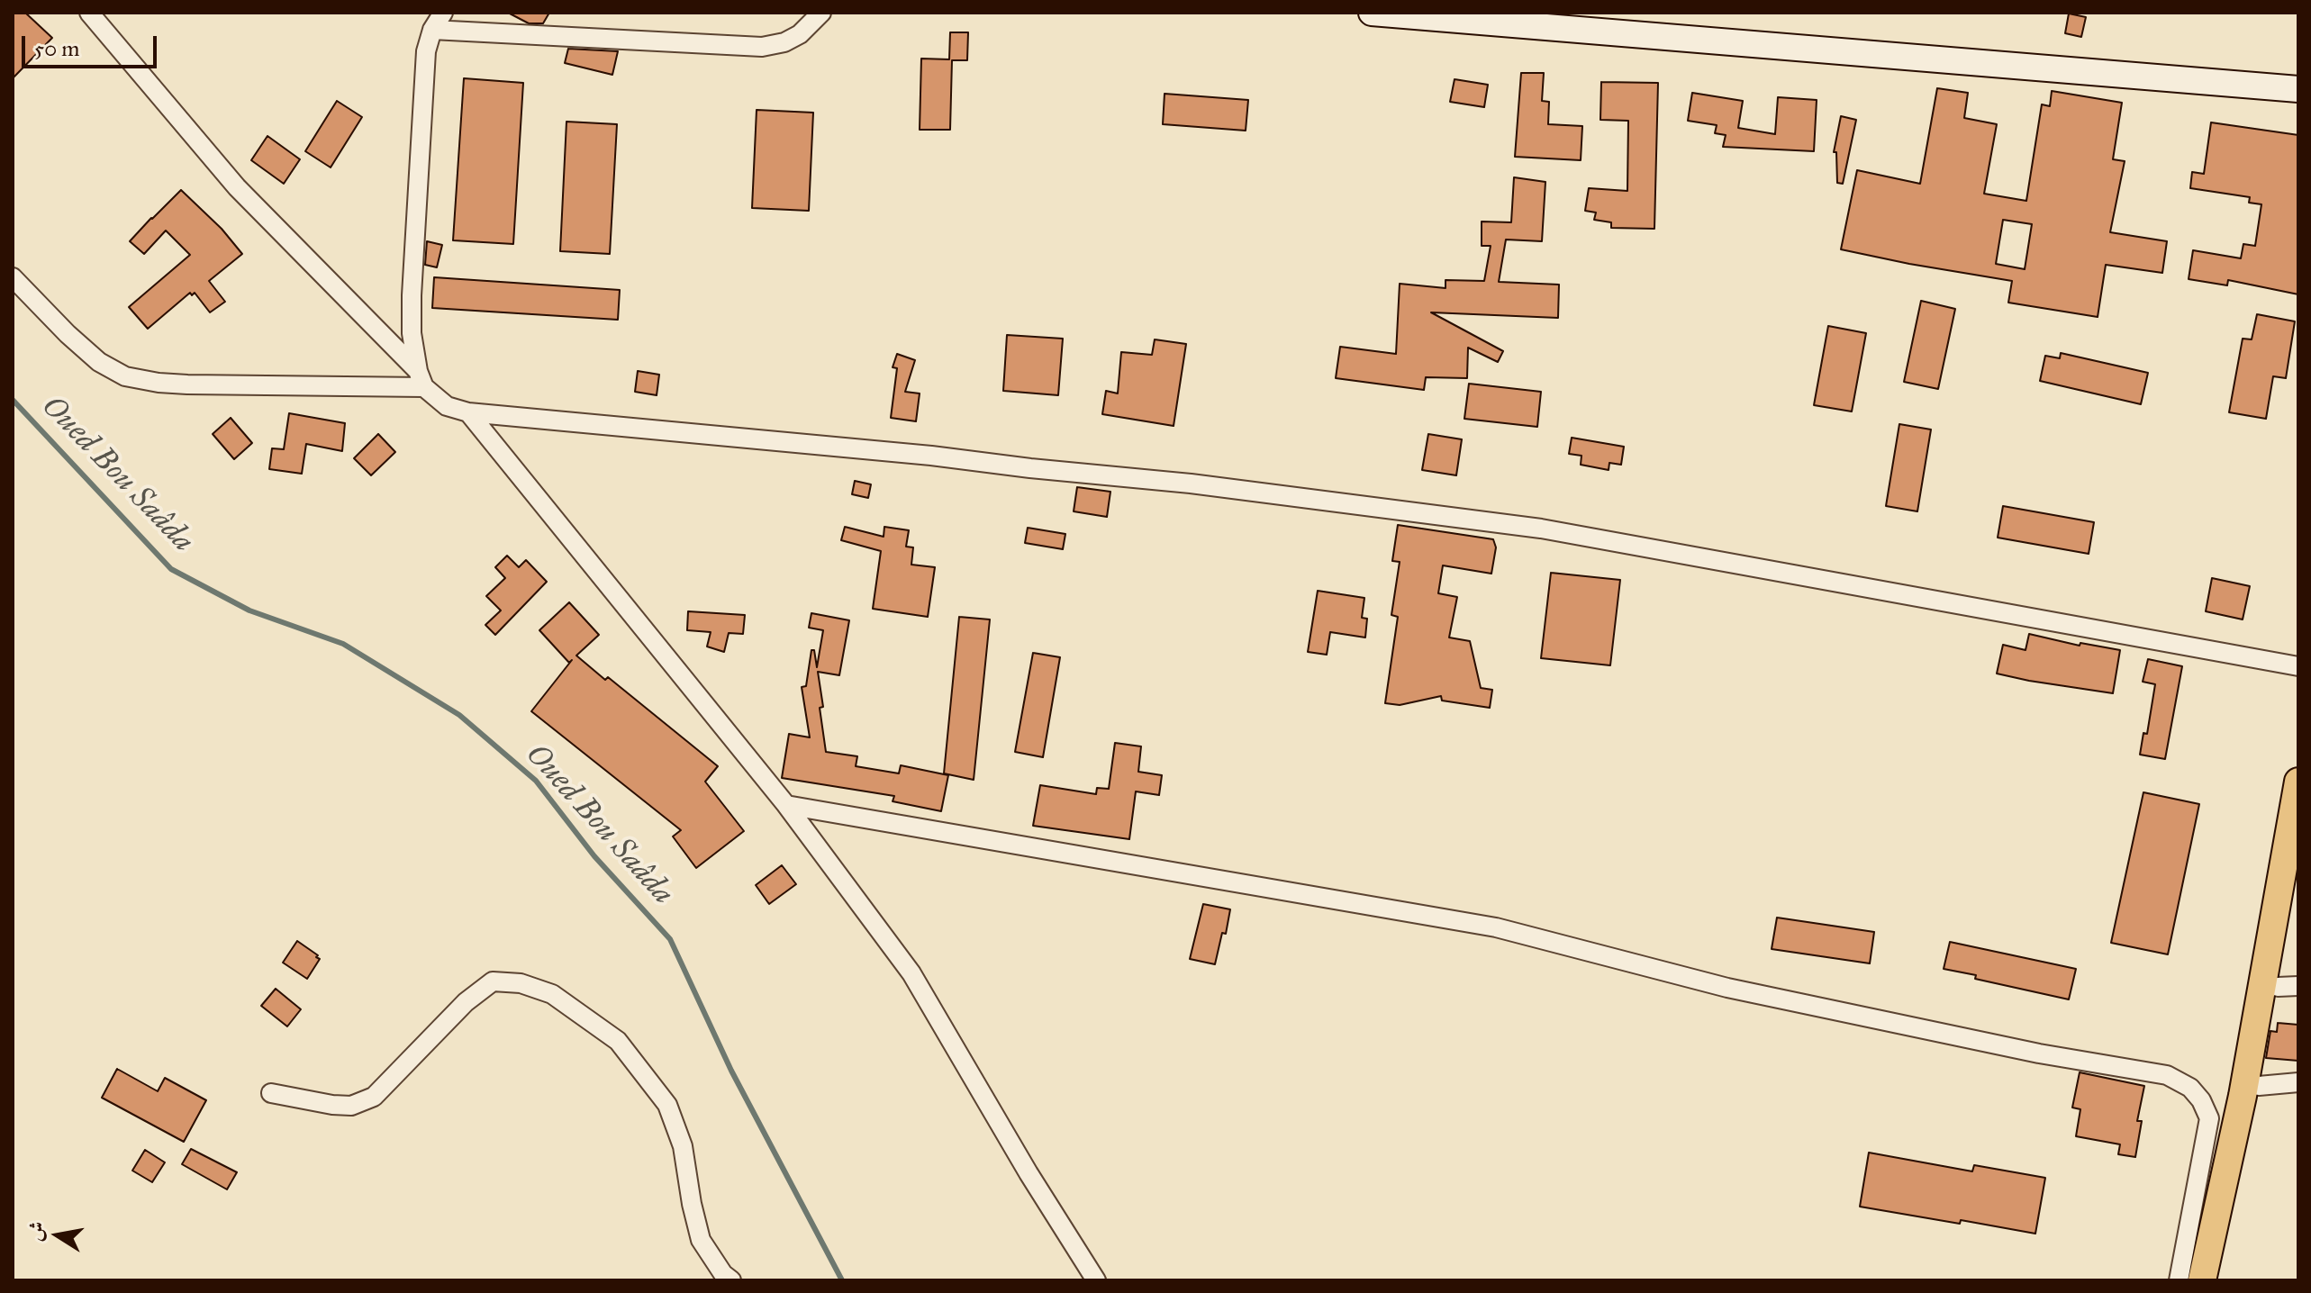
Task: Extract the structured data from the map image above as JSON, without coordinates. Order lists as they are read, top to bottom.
{
  "water": ["Oued Bou Saâda"],
  "scale_bar": "50 m",
  "north": "left"
}
